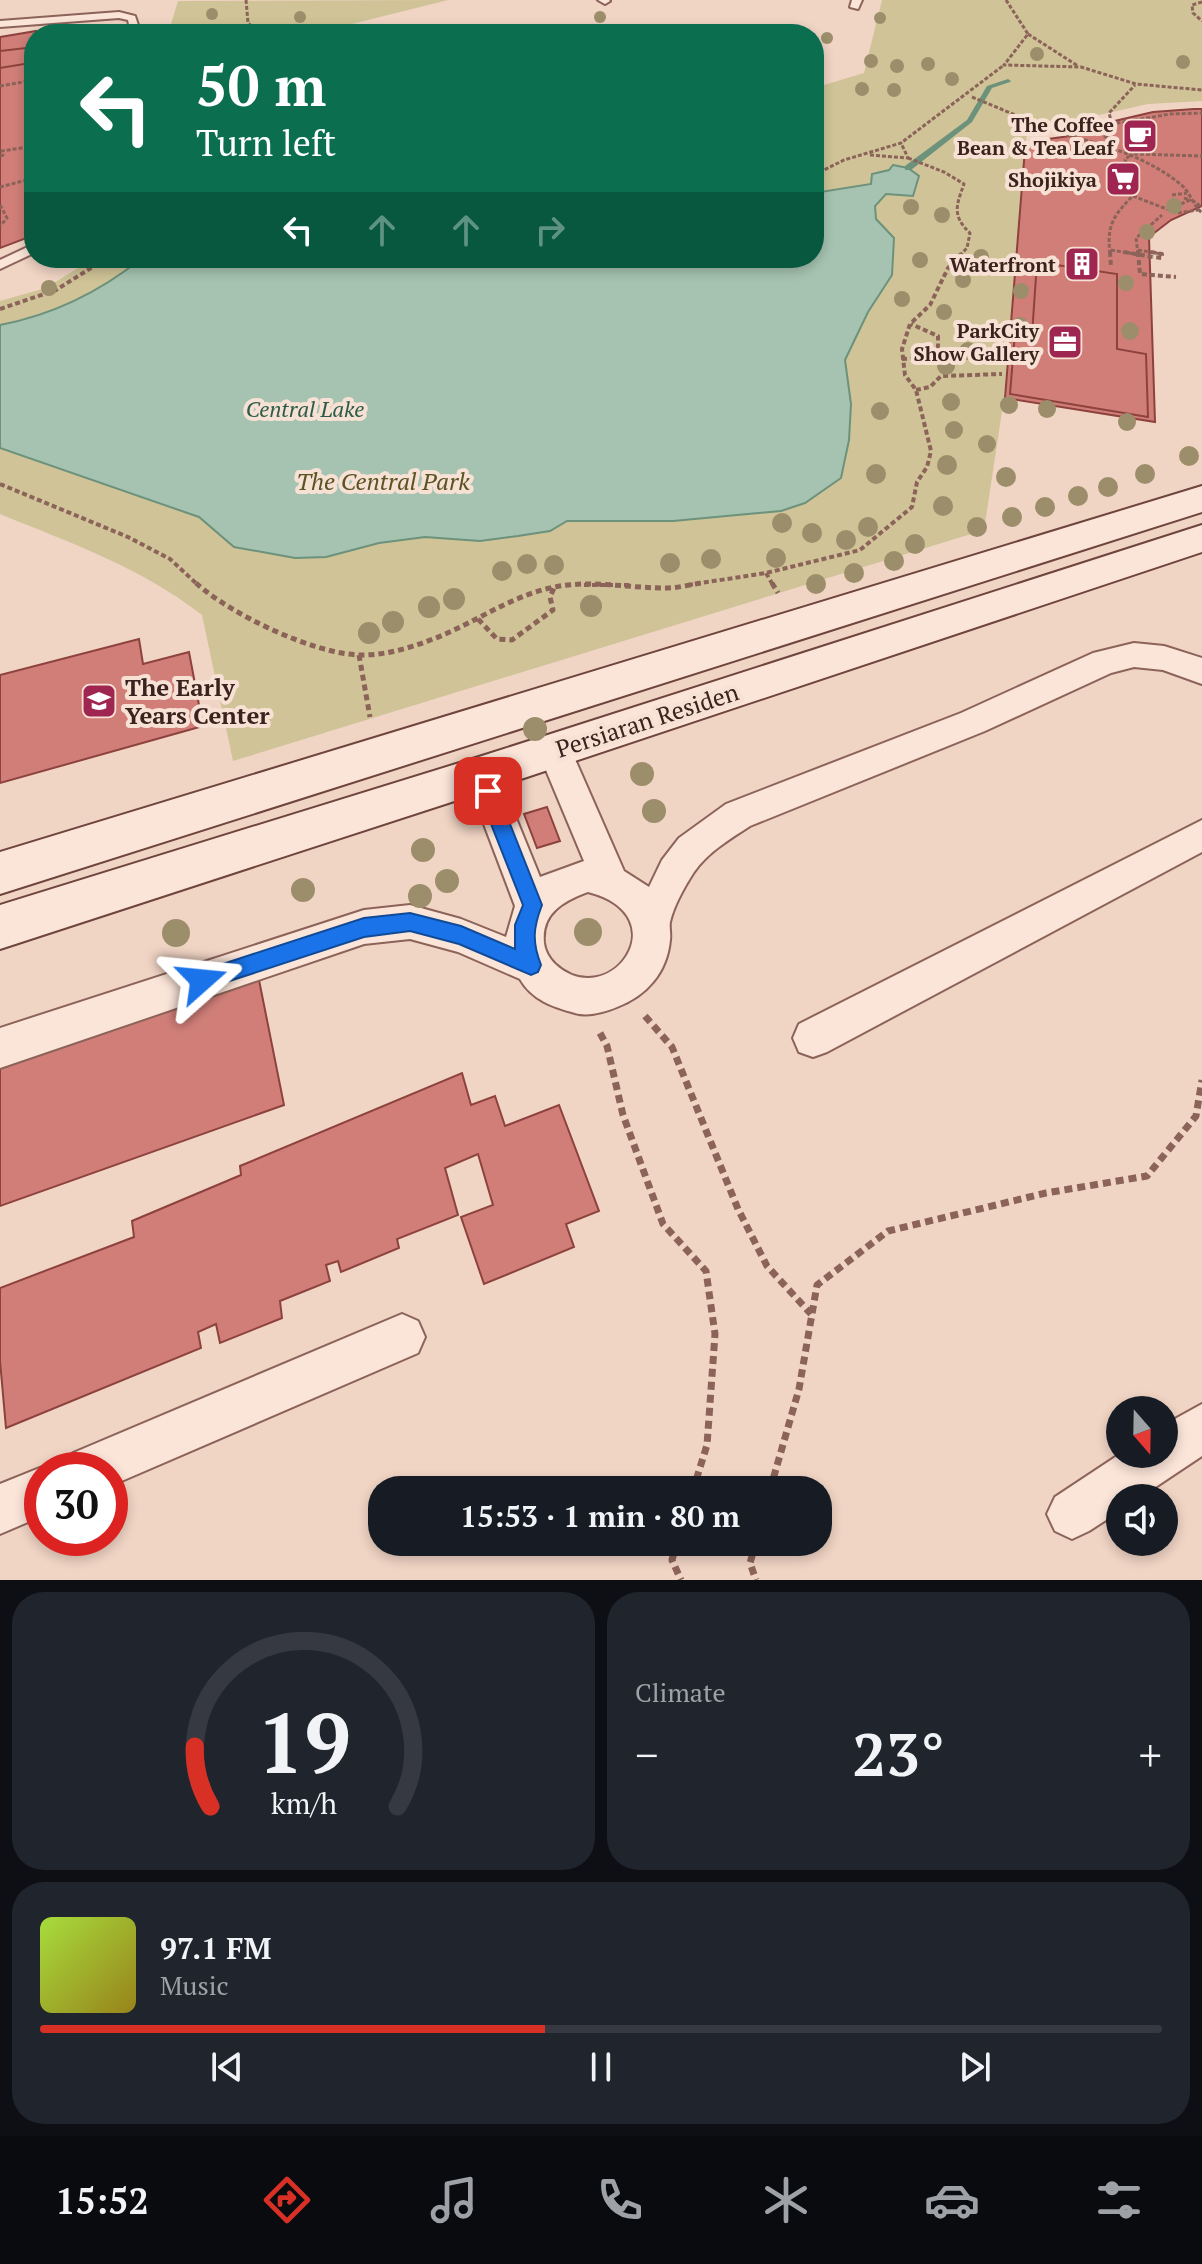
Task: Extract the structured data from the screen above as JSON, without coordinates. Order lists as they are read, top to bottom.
{
  "streets": {
    "street": ["Persiaran Residen"]
  },
  "water": ["Central Lake"],
  "parks": ["The Central Park"],
  "places": {
    "cafe": ["The Coffee Bean & Tea Leaf"],
    "supermarket": ["Shojikiya"],
    "building": ["Waterfront"],
    "office": ["ParkCity Show Gallery"],
    "school or university": ["The Early Years Center"]
  },
  "north": "bottom",
  "page": {
    "turn": ["50 m", "Turn left"],
    "limit": "30",
    "trip": "15:53 · 1 min · 80 m",
    "tile": "Climate",
    "heat": ["−", "23°", "+"],
    "song": ["97.1 FM", "Music"],
    "tabs": "15:52",
    "gauge": ["19", "km/h"]
  }
}
